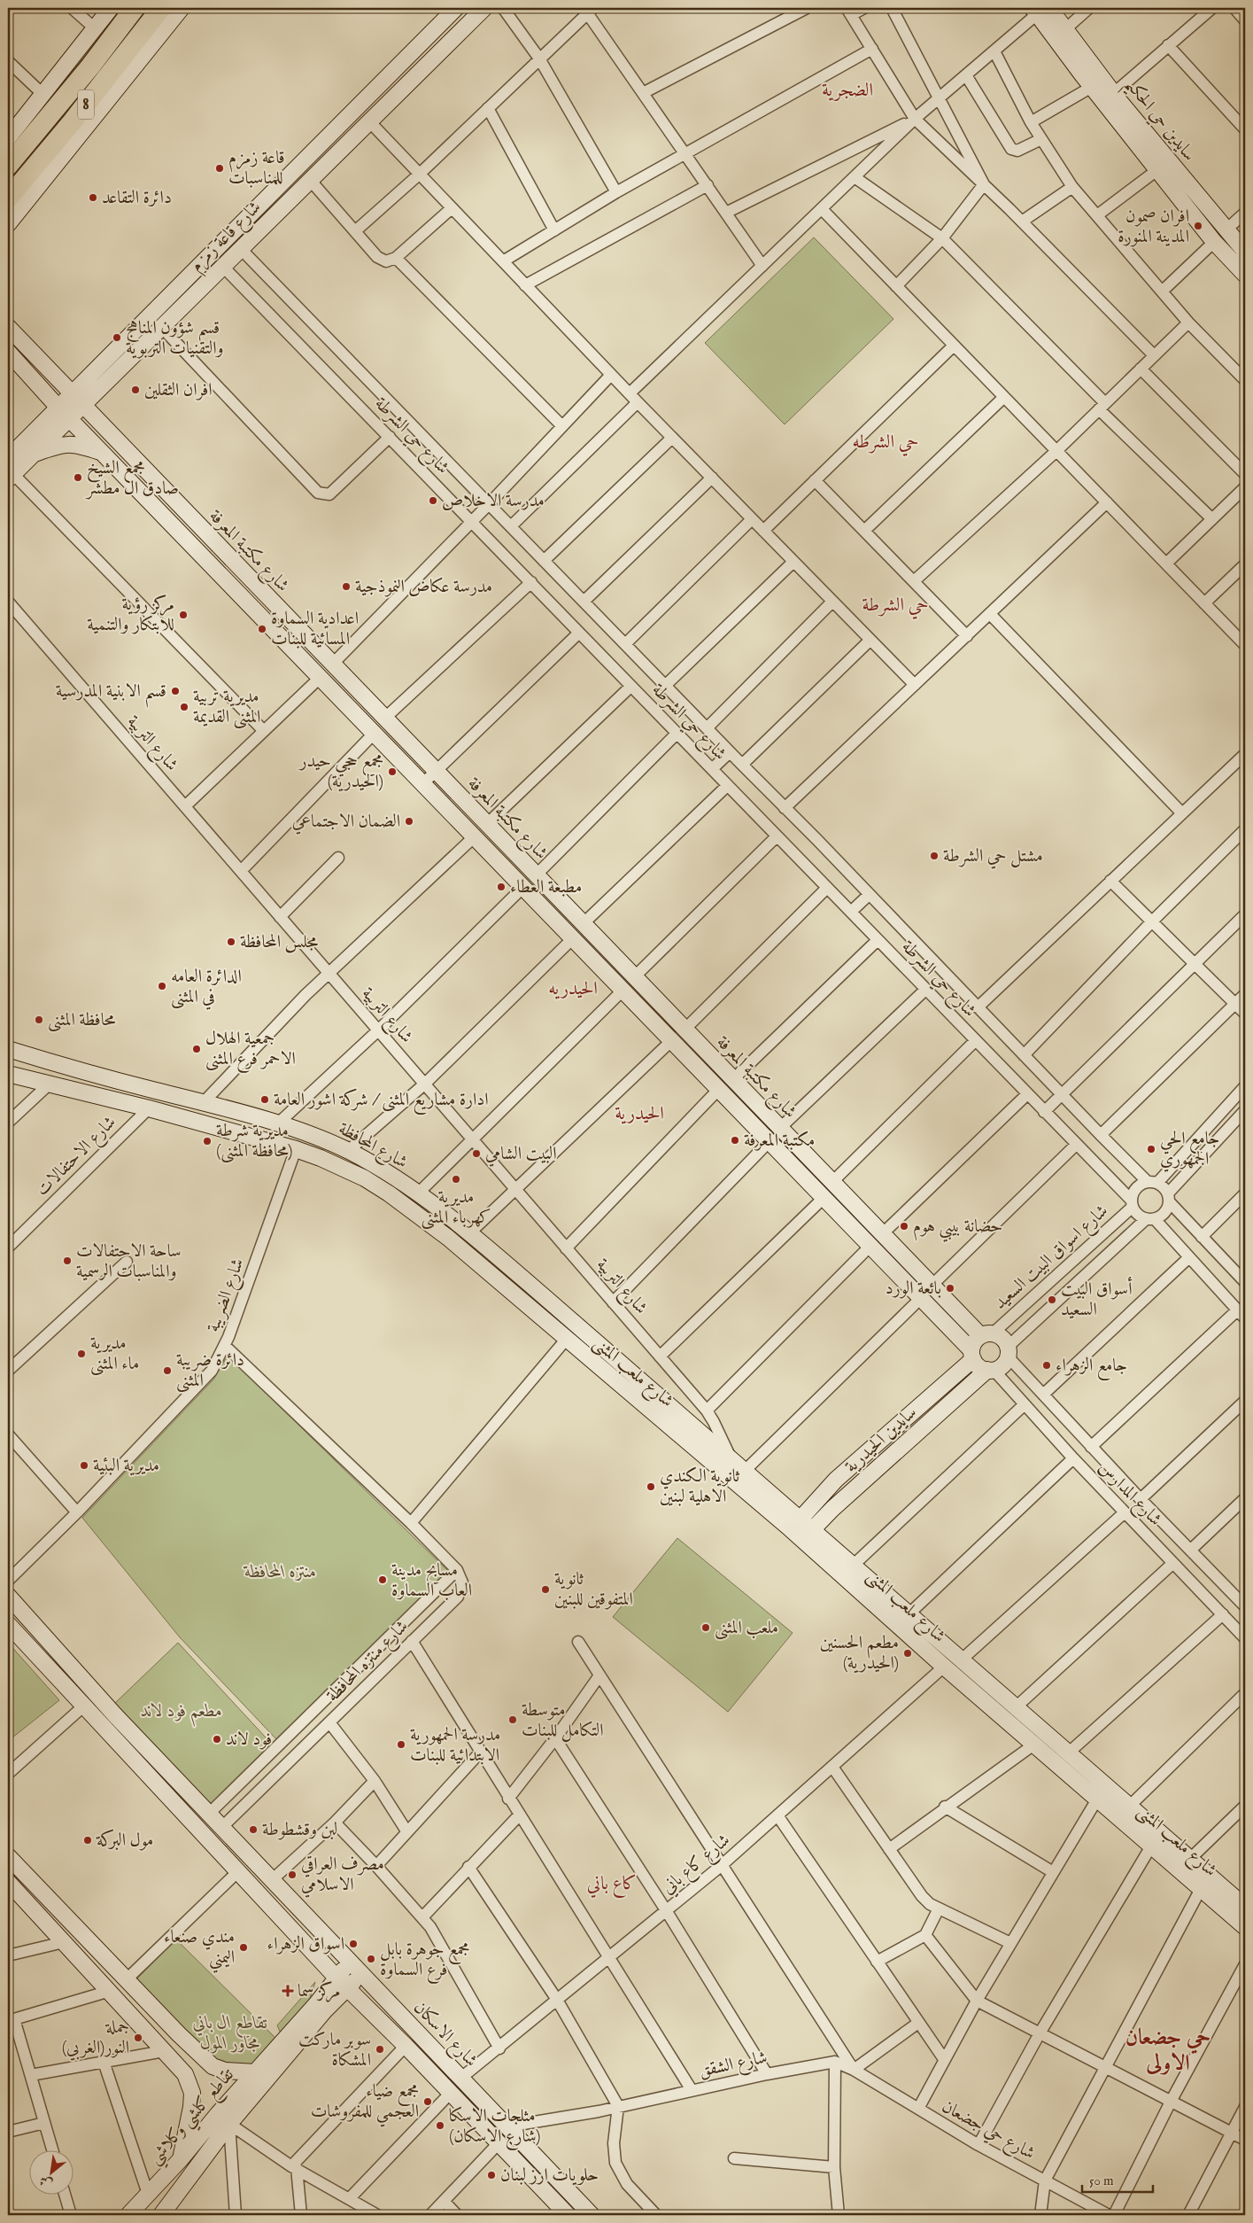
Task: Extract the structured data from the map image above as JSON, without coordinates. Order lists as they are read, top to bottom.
{
  "streets": {
    "highway": ["8"],
    "main road": [
      "سايدين حي الحكيم",
      "شارع قاعة زمزم",
      "شارع مكتبة المعرفة",
      "شارع المحافظة",
      "شارع ملعب المثنى",
      "سايدين الحيدرية",
      "شارع الاسكان",
      "تقاطع كلشي وكلاشي"
    ],
    "street": [
      "شارع حي الشرطة",
      "شارع التربية",
      "شارع الاحتفالات",
      "شارع اسواق البيت السعيد",
      "شارع الضريبة",
      "شارع المدارس",
      "شارع منتزه المحافظة",
      "شارع كاع باني",
      "شارع الشقق",
      "شارع حي جضعان"
    ]
  },
  "crossings": [
    ["شارع قاعة زمزم", "شارع حي الشرطة"],
    ["شارع قاعة زمزم", "شارع مكتبة المعرفة"],
    ["شارع حي الشرطة", "شارع اسواق البيت السعيد"],
    ["شارع مكتبة المعرفة", "شارع اسواق البيت السعيد"],
    ["شارع مكتبة المعرفة", "سايدين الحيدرية"],
    ["شارع مكتبة المعرفة", "شارع المدارس"],
    ["شارع التربية", "شارع ملعب المثنى"],
    ["شارع المحافظة", "شارع الاحتفالات"],
    ["شارع المحافظة", "شارع الضريبة"],
    ["شارع المحافظة", "شارع ملعب المثنى"],
    ["شارع اسواق البيت السعيد", "سايدين الحيدرية"],
    ["شارع اسواق البيت السعيد", "شارع المدارس"],
    ["شارع ملعب المثنى", "سايدين الحيدرية"],
    ["شارع ملعب المثنى", "شارع كاع باني"],
    ["سايدين الحيدرية", "شارع المدارس"],
    ["شارع منتزه المحافظة", "شارع الاسكان"],
    ["شارع كاع باني", "شارع الاسكان"],
    ["شارع الاسكان", "شارع الشقق"],
    ["شارع الاسكان", "تقاطع كلشي وكلاشي"]
  ],
  "districts": [
    "الضجرية",
    "حي الشرطه",
    "حي الشرطة",
    "الحيدريه",
    "الحيدرية",
    "كاع باني",
    "حي جضعان الاولى"
  ],
  "parks": ["منتزه المحافظة", "مطعم فود لاند", "تقاطع ال باني مجاور المول"],
  "places": {
    "other": [
      "قاعة زمزم للمناسبات",
      "دائرة التقاعد",
      "افران صمون المدينة المنورة",
      "قسم شؤون المناهج والتقنيات التربوية",
      "افران الثقلين",
      "مجمع الشيخ صادق ال مطشر",
      "مدرسة الاخلاص",
      "مدرسة عكاض النموذجية",
      "مركز رؤية للابتكار والتنمية",
      "اعدادية السماوة المسائية للبنات",
      "قسم الابنية المدرسية",
      "مديرية تربية المثنى القديمة",
      "مجمع حجي حيدر (الحيدرية)",
      "الضمان الاجتماعي",
      "مشتل حي الشرطة",
      "مطبعة العطاء",
      "مجلس المحافظة",
      "الدائرة العامه في المثنى",
      "محافظة المثنى",
      "جمعية الهلال الاحمر فرع المثنى",
      "ادارة مشاريع المثنى / شركة اشور العامة",
      "مكتبة المعرفة",
      "مديرية شرطة (محافظة المثنى)",
      "جامع الحي الجمهوري",
      "البيت الشامي",
      "مديرية كهرباء المثنى",
      "حضانة بيبي هوم",
      "ساحة الاحتفالات والمناسبات الرسمية",
      "بائعة الورد",
      "أسواق البيت السعيد",
      "مديرية ماء المثنى",
      "جامع الزهراء",
      "دائرة ضريبة المثنى",
      "مديرية البئية",
      "ثانوية الكندي الاهلية لبنين",
      "مسابح مدينة العاب السماوة",
      "ثانوية المتفوقين للبنين",
      "ملعب المثنى",
      "مطعم الحسنين (الحيدرية)",
      "متوسطة التكامل للبنات",
      "فود لاند",
      "مدرسة الحمهورية الابتدائية للبنات",
      "لبن وقشطوطة",
      "مول البركة",
      "مصرف العراقي الاسلامي",
      "اسواق الزهراء",
      "مندي صنعاء اليمني",
      "مجمع جوهرة بابل فرع السماوة",
      "جملة النور(الغربي)",
      "سوبر ماركت المشكاة",
      "مجمع ضياء العجمي للمفروشات",
      "مثلجات الاسكا (شارع الاسكان)",
      "حلويات ارز لبنان"
    ],
    "health": ["مركز سما"]
  },
  "scale_bar": "50 m",
  "north": "bottom left"
}
